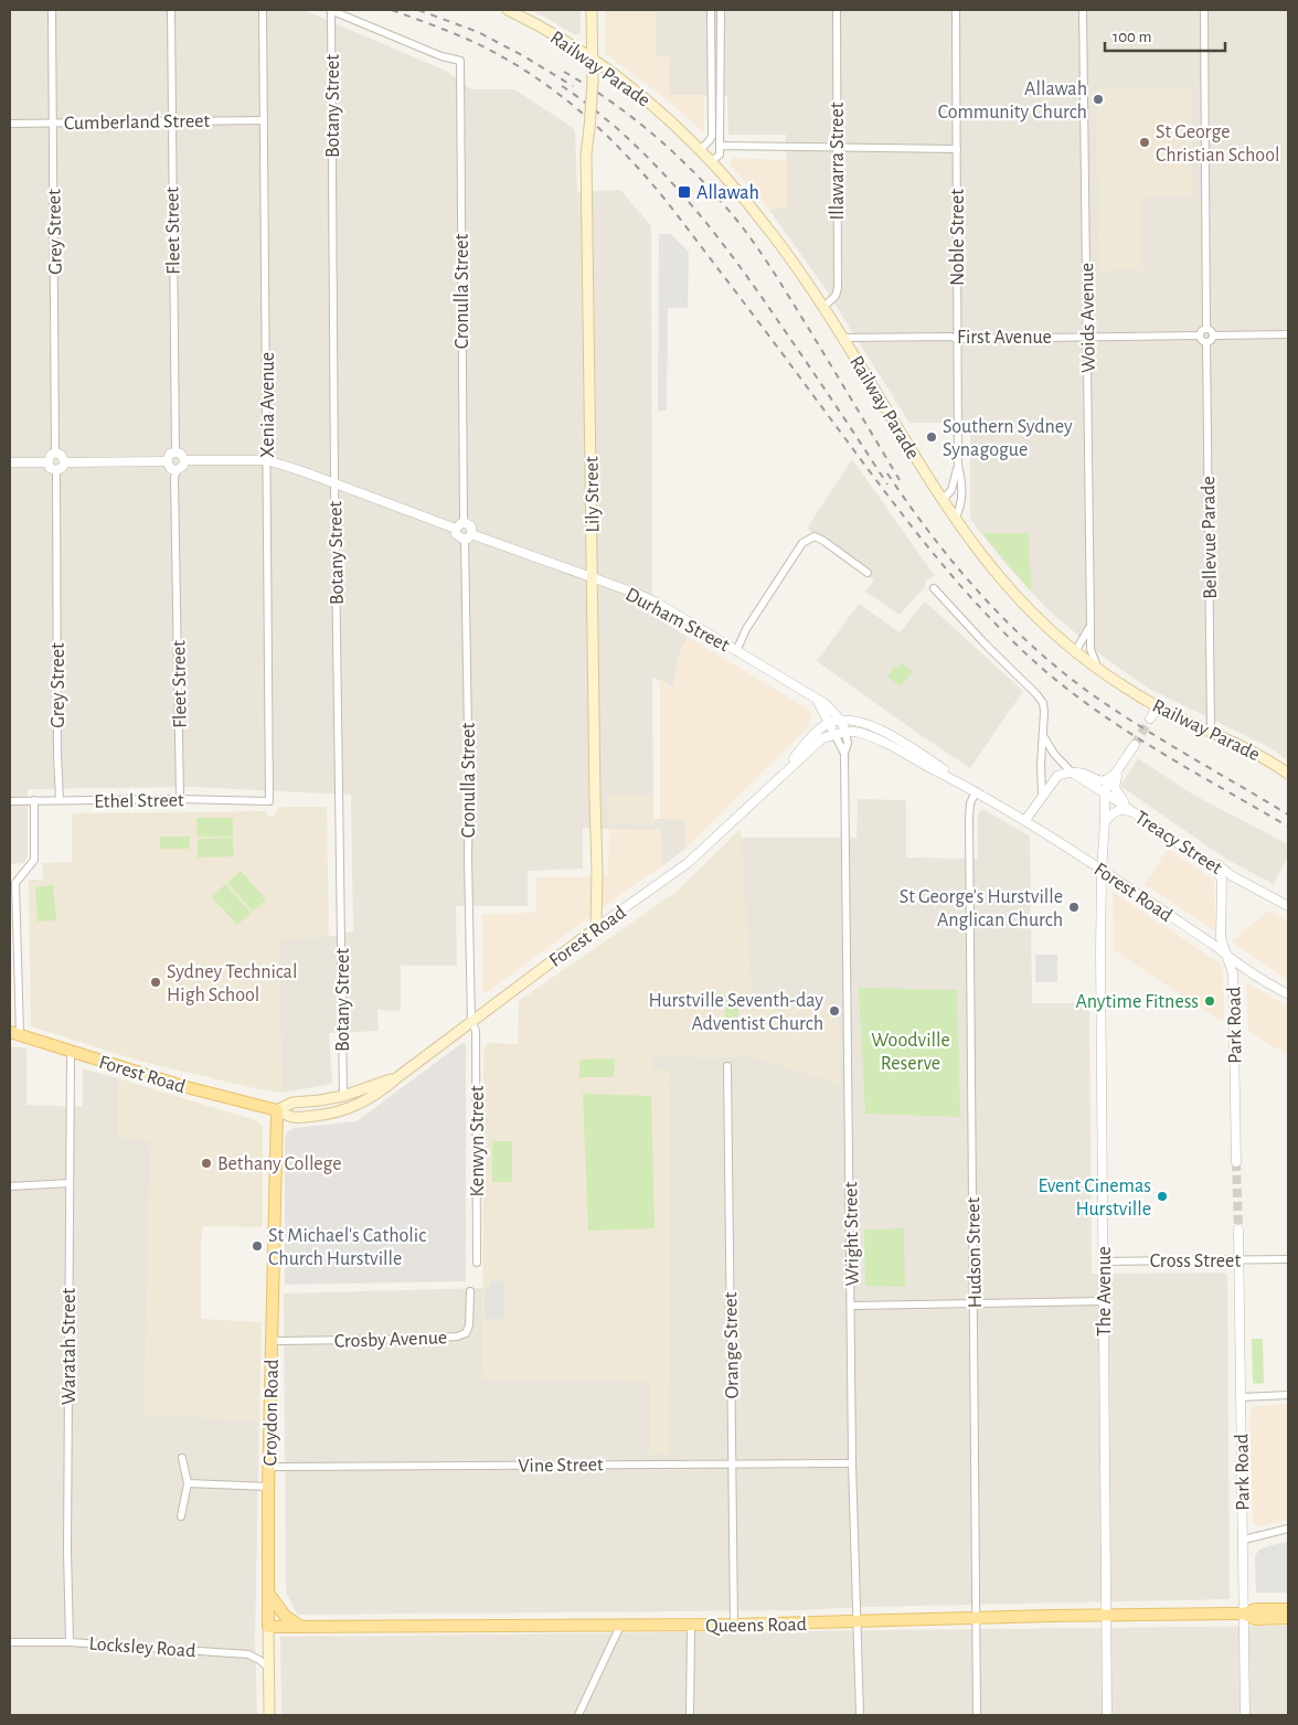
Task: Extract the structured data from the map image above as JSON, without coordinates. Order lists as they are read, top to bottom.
{
  "streets": {
    "main road": [
      "Railway Parade",
      "Lily Street",
      "Forest Road",
      "Croydon Road",
      "Queens Road"
    ],
    "street": [
      "Botany Street",
      "Cumberland Street",
      "Illawarra Street",
      "Fleet Street",
      "Grey Street",
      "Noble Street",
      "Cronulla Street",
      "Woids Avenue",
      "First Avenue",
      "Xenia Avenue",
      "Bellevue Parade",
      "Durham Street",
      "Ethel Street",
      "Treacy Street",
      "Park Road",
      "Kenwyn Street",
      "Wright Street",
      "Hudson Street",
      "Cross Street",
      "The Avenue",
      "Crosby Avenue",
      "Orange Street",
      "Waratah Street",
      "Vine Street",
      "Locksley Road"
    ]
  },
  "crossings": [
    ["Railway Parade", "Illawarra Street"],
    ["Railway Parade", "Noble Street"],
    ["Railway Parade", "Woids Avenue"],
    ["Railway Parade", "First Avenue"],
    ["Railway Parade", "Lily Street"],
    ["Railway Parade", "Bellevue Parade"],
    ["Botany Street", "Cronulla Street"],
    ["Botany Street", "Forest Road"],
    ["Cumberland Street", "Fleet Street"],
    ["Cumberland Street", "Grey Street"],
    ["Cumberland Street", "Xenia Avenue"],
    ["Fleet Street", "Ethel Street"],
    ["Grey Street", "Ethel Street"],
    ["Noble Street", "First Avenue"],
    ["Cronulla Street", "Durham Street"],
    ["Cronulla Street", "Forest Road"],
    ["Cronulla Street", "Kenwyn Street"],
    ["Woids Avenue", "First Avenue"],
    ["First Avenue", "Bellevue Parade"],
    ["Xenia Avenue", "Ethel Street"],
    ["Lily Street", "Durham Street"],
    ["Lily Street", "Forest Road"],
    ["Durham Street", "Forest Road"],
    ["Durham Street", "Wright Street"],
    ["Treacy Street", "Park Road"],
    ["Treacy Street", "The Avenue"],
    ["Forest Road", "Park Road"],
    ["Forest Road", "Kenwyn Street"],
    ["Forest Road", "Wright Street"],
    ["Forest Road", "Hudson Street"],
    ["Forest Road", "The Avenue"],
    ["Forest Road", "Waratah Street"],
    ["Forest Road", "Croydon Road"],
    ["Park Road", "Cross Street"],
    ["Park Road", "Queens Road"],
    ["Wright Street", "Vine Street"],
    ["Wright Street", "Queens Road"],
    ["Hudson Street", "Queens Road"],
    ["Cross Street", "The Avenue"],
    ["The Avenue", "Queens Road"],
    ["Crosby Avenue", "Croydon Road"],
    ["Orange Street", "Vine Street"],
    ["Orange Street", "Queens Road"],
    ["Waratah Street", "Locksley Road"],
    ["Croydon Road", "Vine Street"],
    ["Croydon Road", "Queens Road"],
    ["Croydon Road", "Locksley Road"]
  ],
  "parks": ["Woodville Reserve"],
  "places": {
    "other": [
      "Allawah Community Church",
      "St George Christian School",
      "Southern Sydney Synagogue",
      "St George's Hurstville Anglican Church",
      "Sydney Technical High School",
      "Anytime Fitness",
      "Hurstville Seventh-day Adventist Church",
      "Bethany College",
      "Event Cinemas Hurstville",
      "St Michael's Catholic Church Hurstville"
    ],
    "transit": ["Allawah"]
  },
  "scale_bar": "100 m"
}
